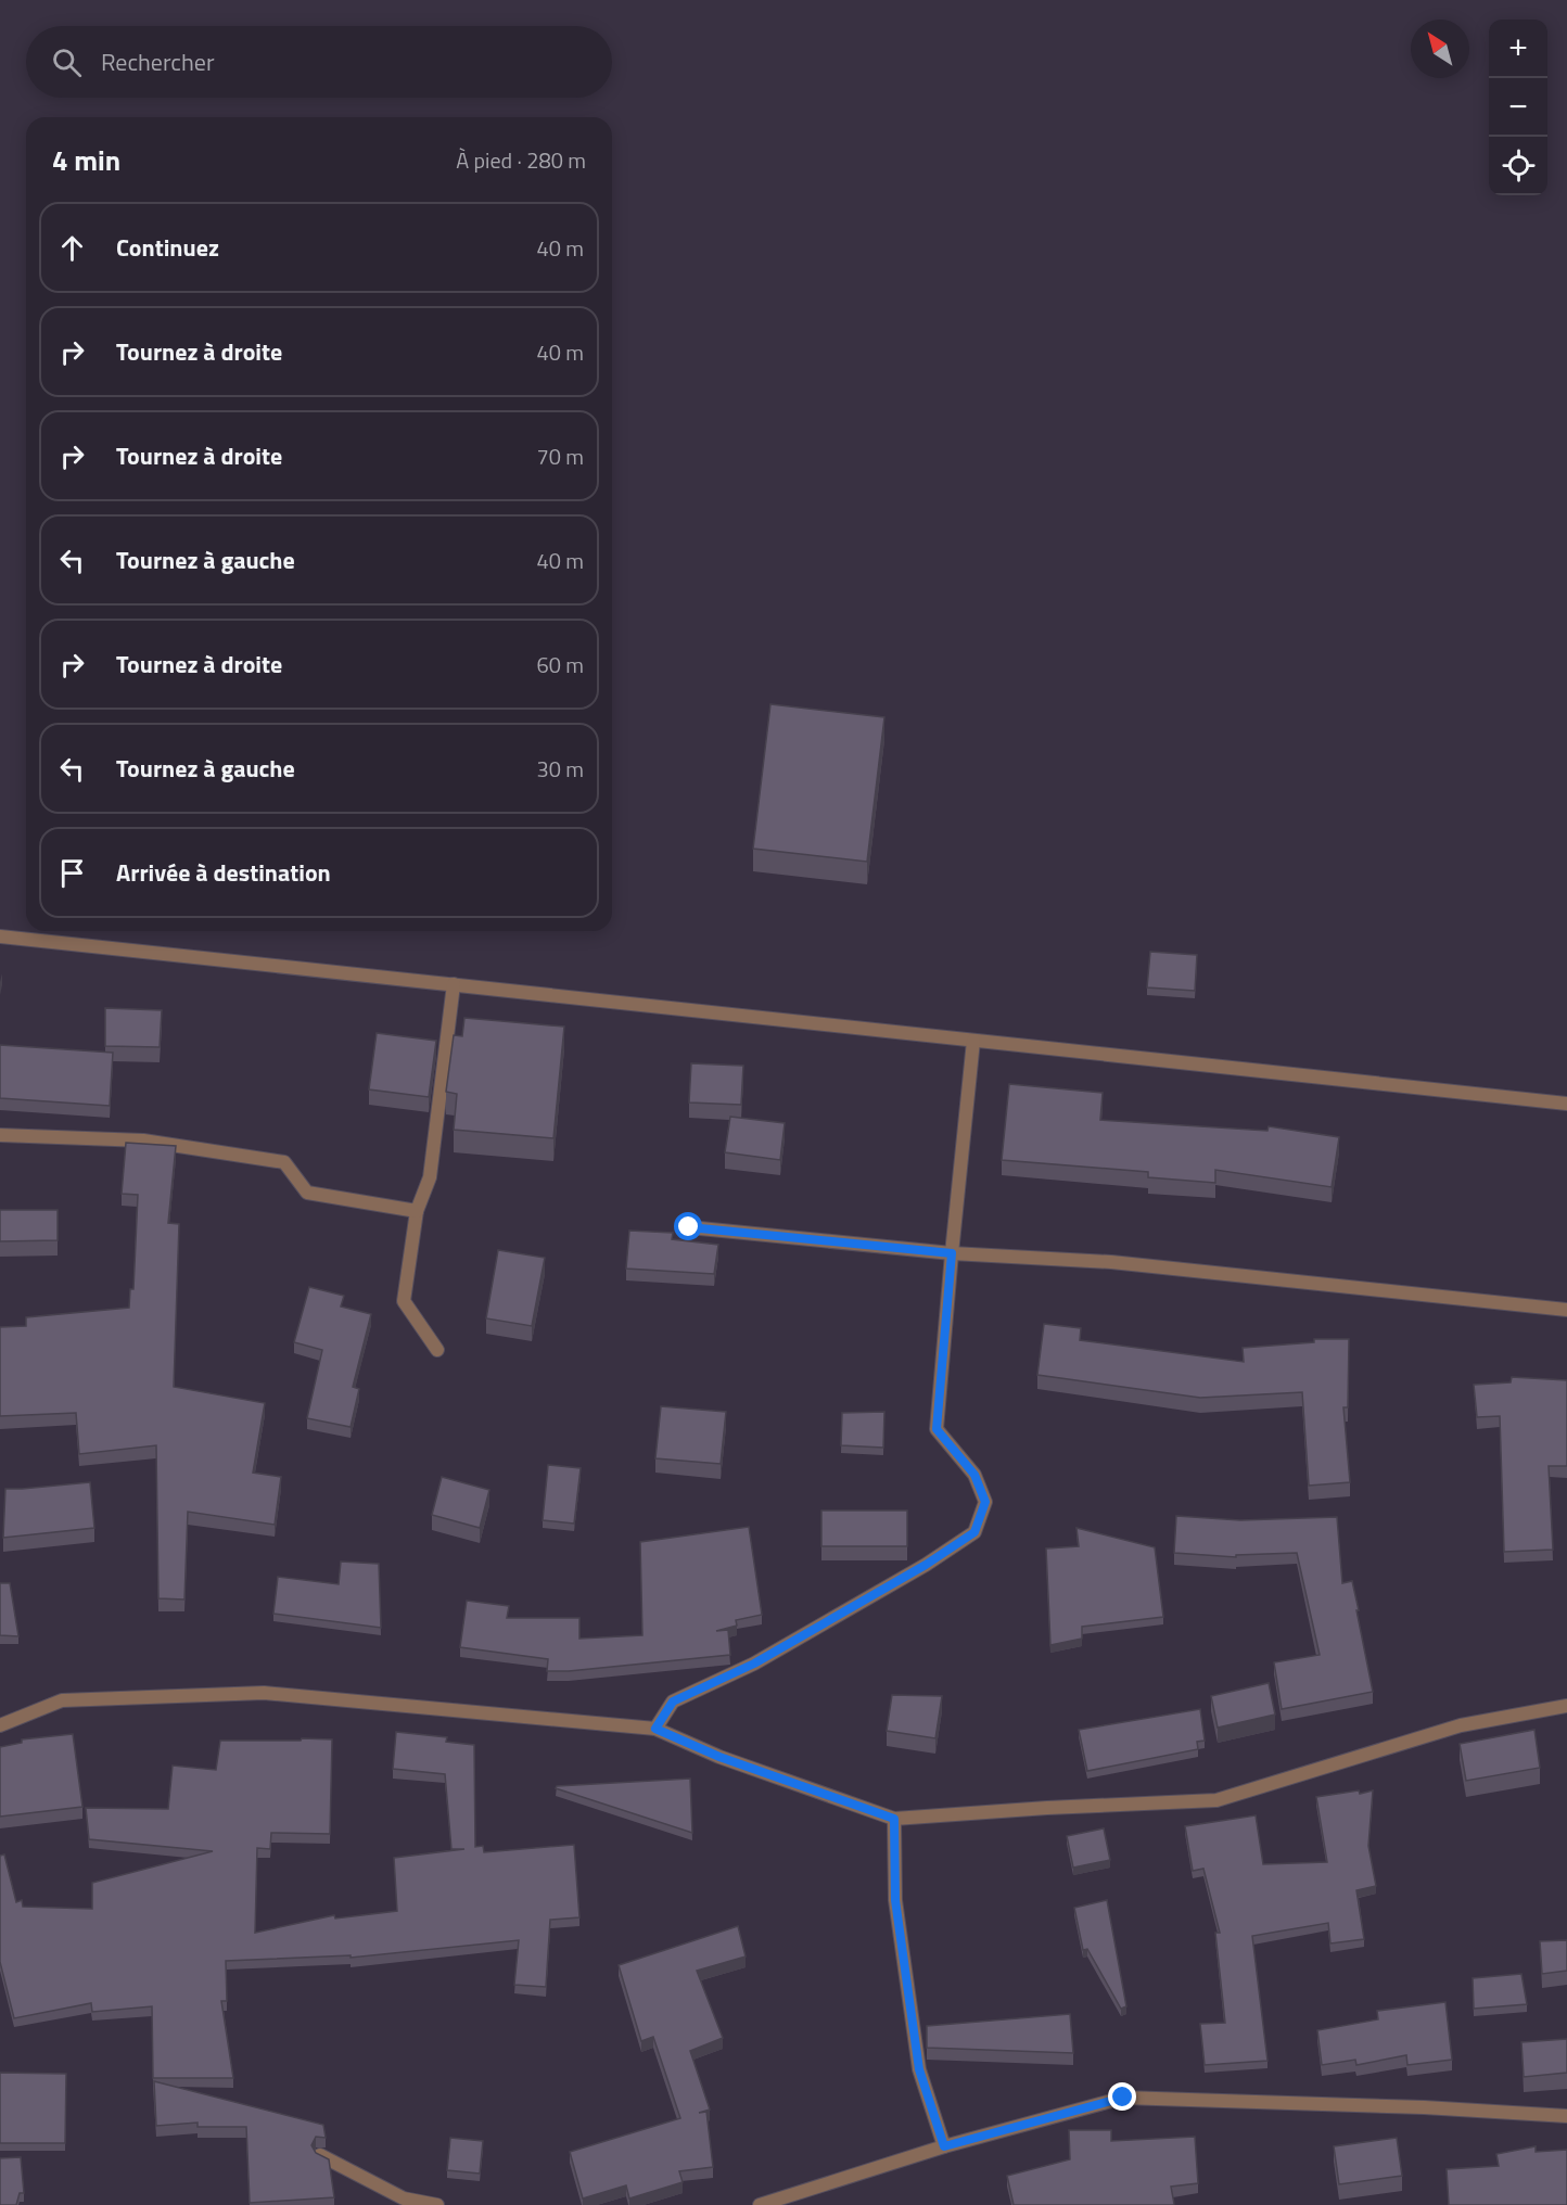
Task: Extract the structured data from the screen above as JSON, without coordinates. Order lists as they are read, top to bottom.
{
  "north": "top left",
  "page": {
    "map_buttons": ["+", "−"],
    "search": "Rechercher",
    "heading": ["4 min", "À pied · 280 m"],
    "list": [
      ["Continuez", "40 m"],
      ["Tournez à droite", "40 m"],
      ["Tournez à droite", "70 m"],
      ["Tournez à gauche", "40 m"],
      ["Tournez à droite", "60 m"],
      ["Tournez à gauche", "30 m"],
      "Arrivée à destination"
    ]
  }
}
